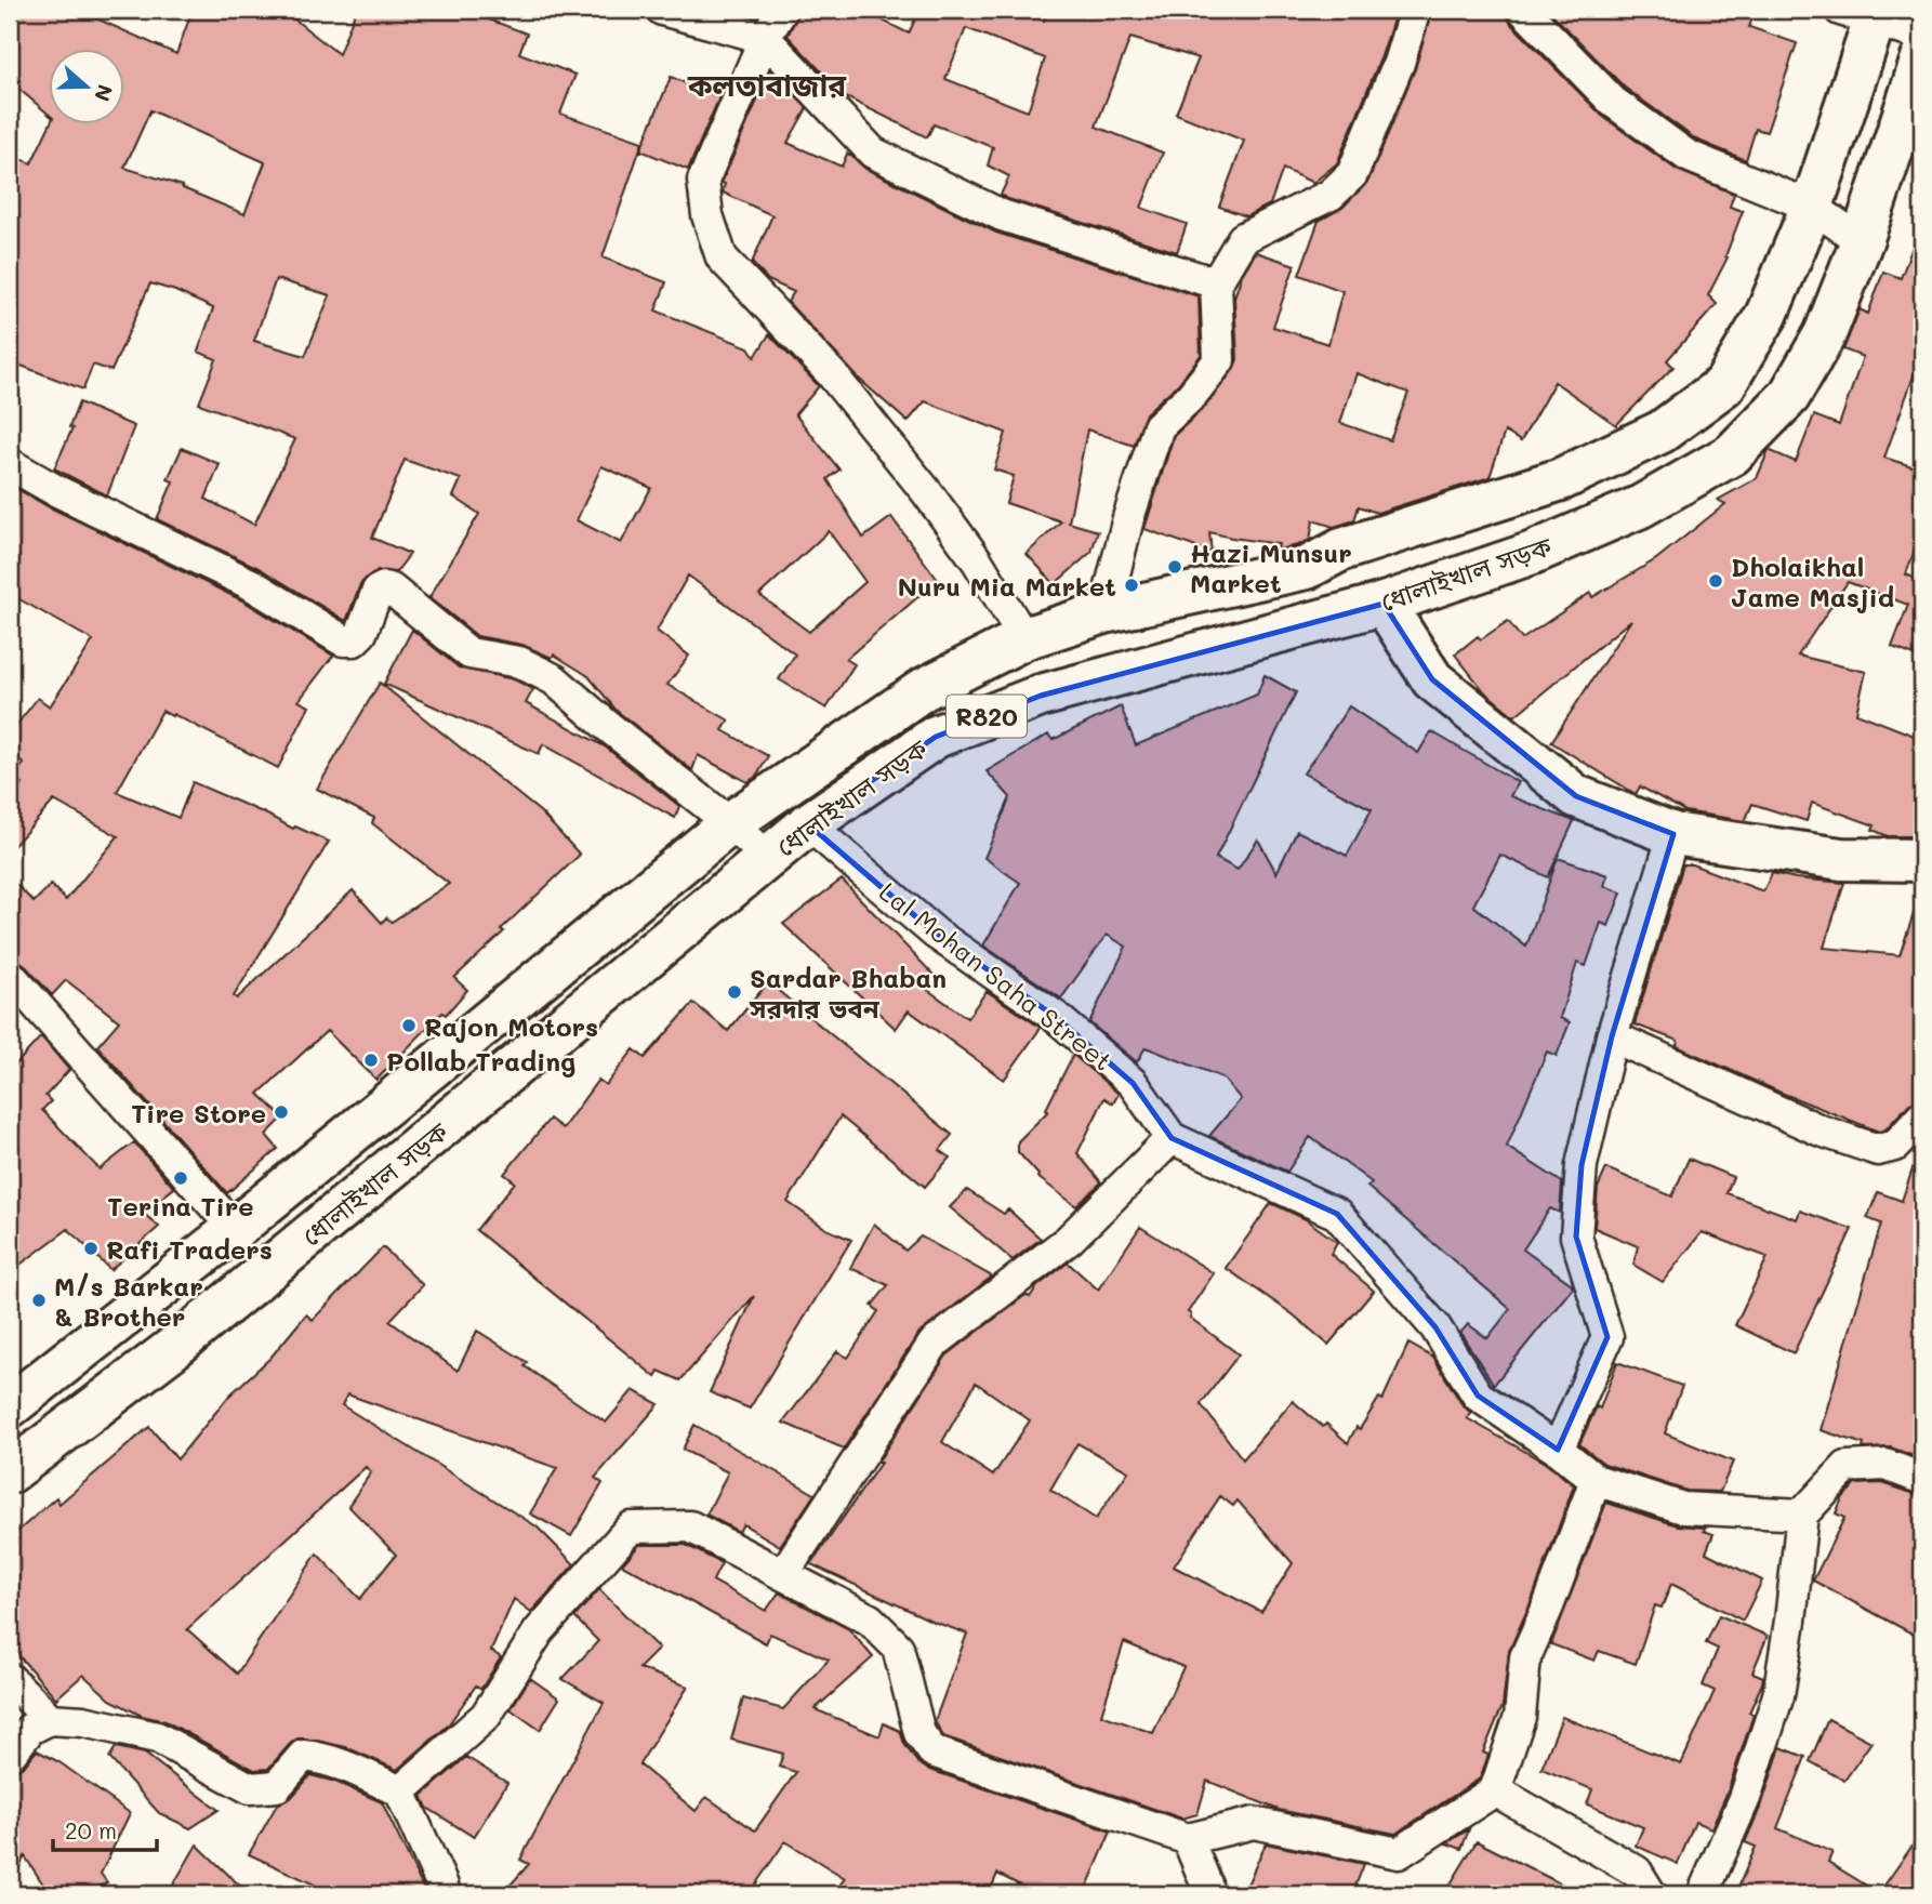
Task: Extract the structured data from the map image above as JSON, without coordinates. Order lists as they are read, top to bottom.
{
  "streets": {
    "main road": ["ধোলাইখাল সড়ক", "R820"],
    "street": ["Lal Mohan Saha Street"]
  },
  "crossings": [
    ["ধোলাইখাল সড়ক", "Lal Mohan Saha Street"]
  ],
  "districts": ["কলতাবাজার"],
  "places": [
    "Hazi Munsur Market",
    "Dholaikhal Jame Masjid",
    "Nuru Mia Market",
    "Sardar Bhaban সরদার ভবন",
    "Rajon Motors",
    "Pollab Trading",
    "Tire Store",
    "Terina Tire",
    "Rafi Traders",
    "M/s Barkar & Brother"
  ],
  "scale_bar": "20 m",
  "north": "right"
}
